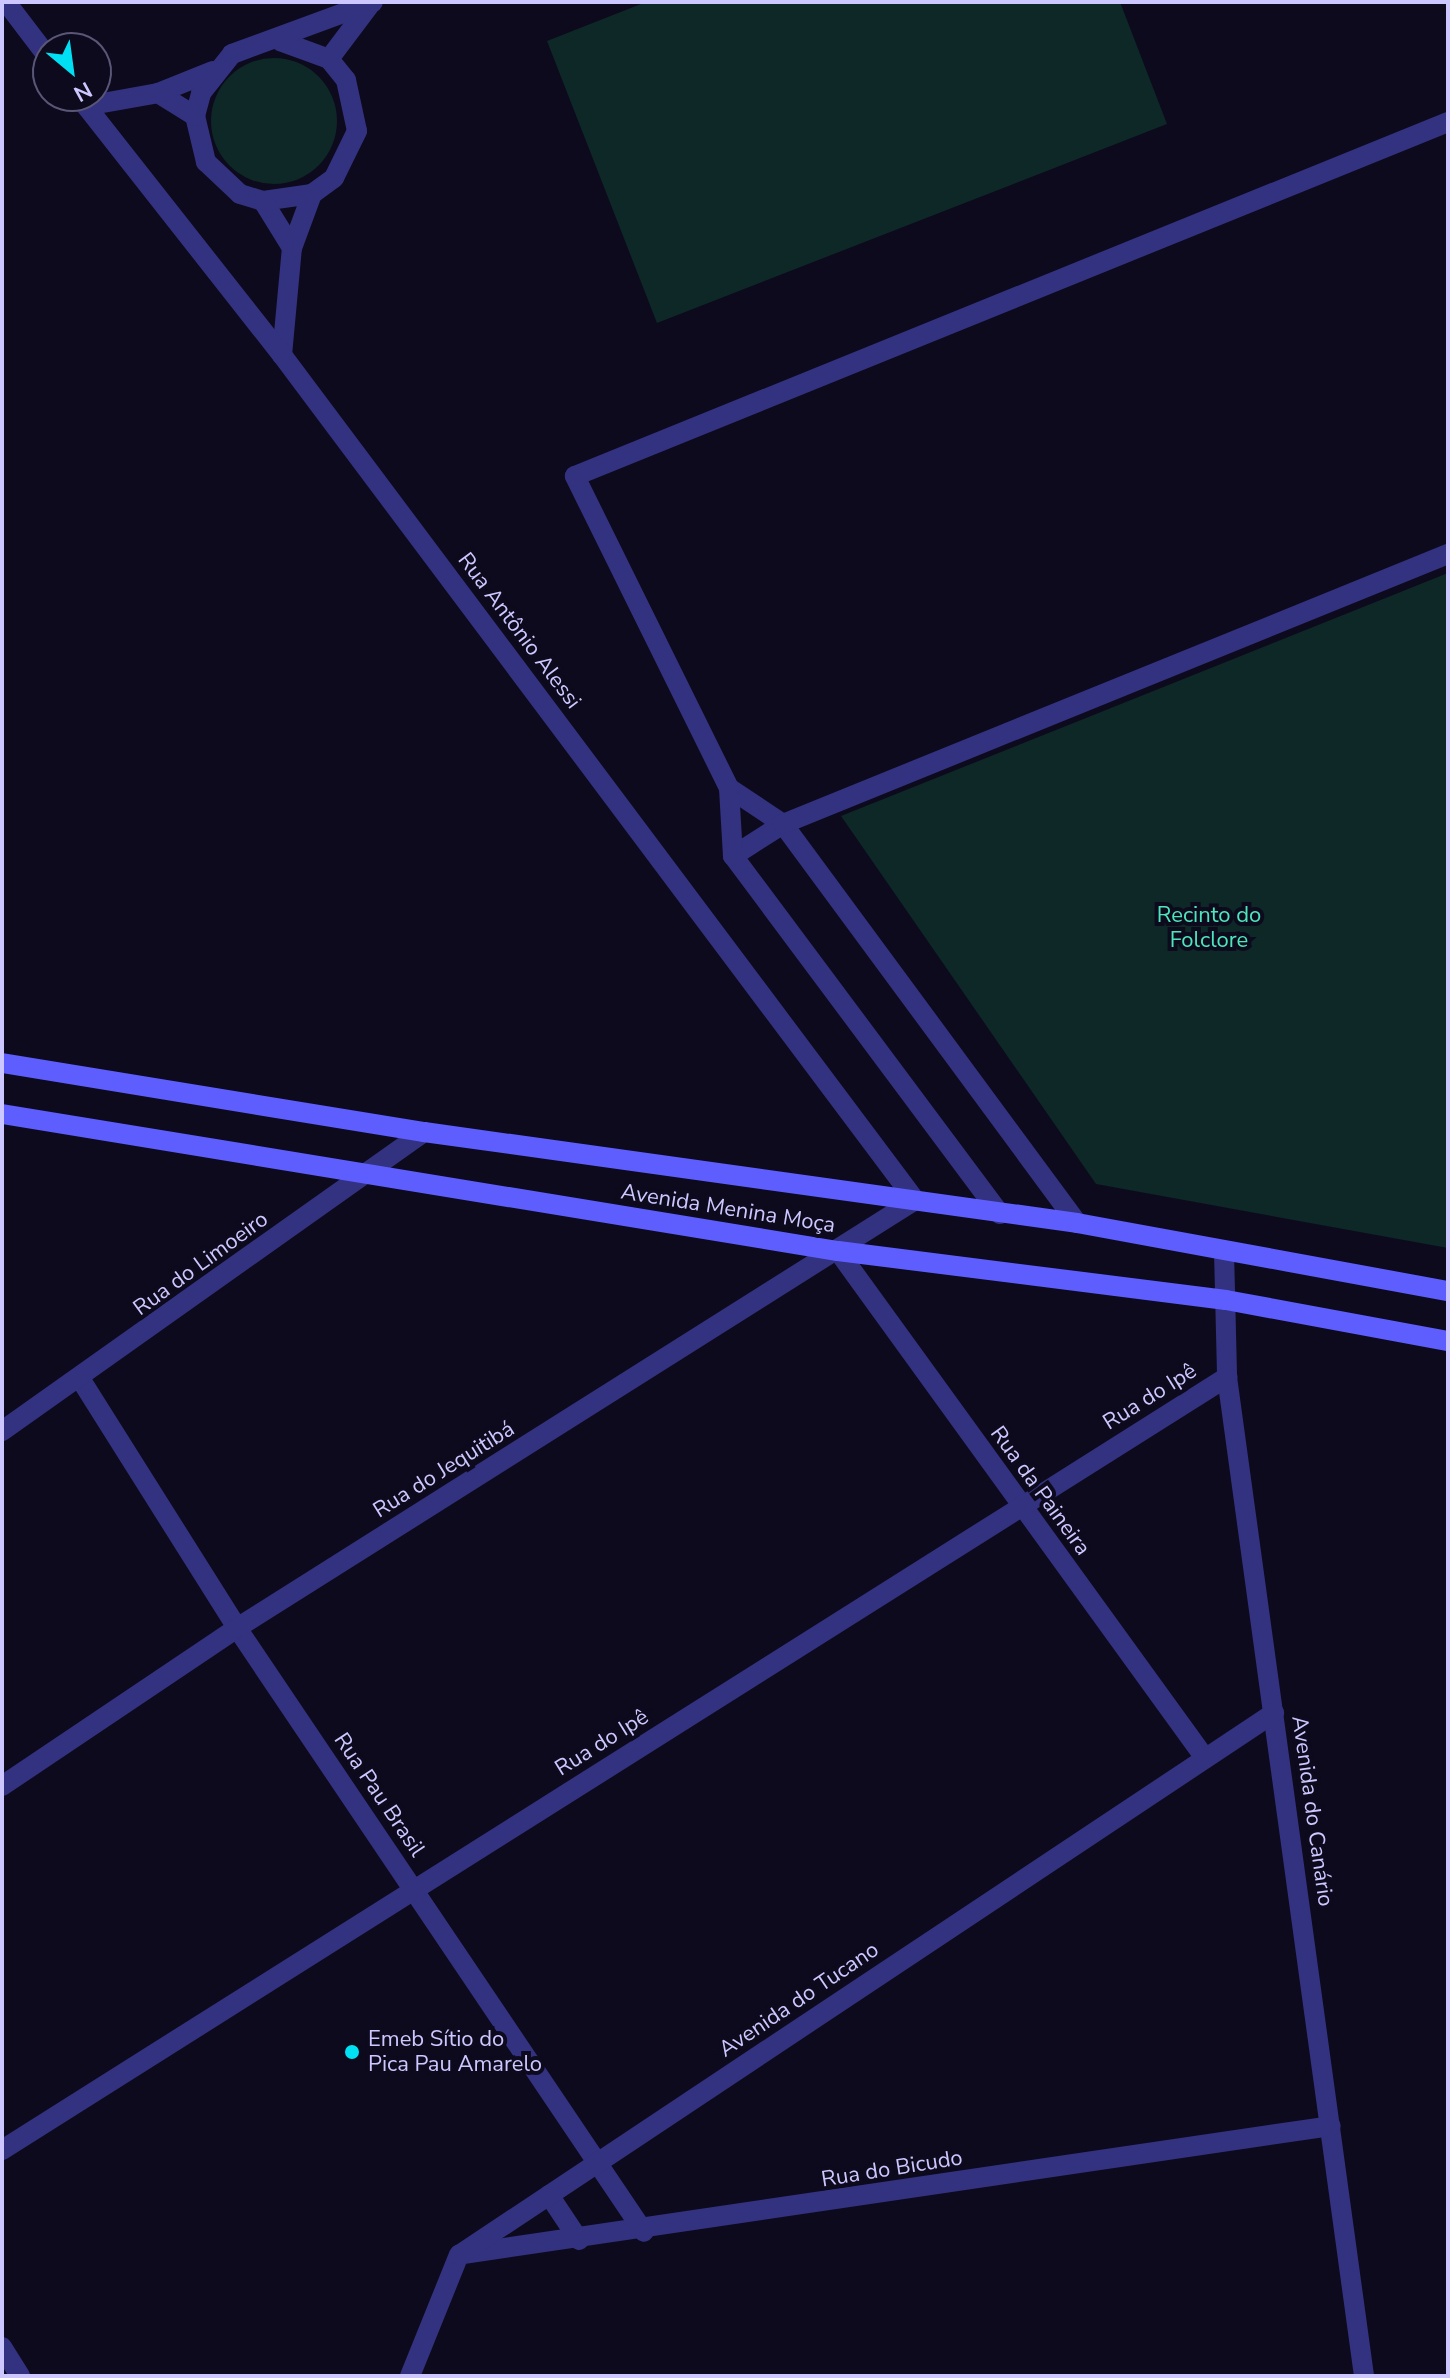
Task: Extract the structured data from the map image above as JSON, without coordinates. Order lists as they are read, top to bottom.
{
  "streets": {
    "street": [
      "Rua Antônio Alessi",
      "Avenida Menina Moça",
      "Rua do Limoeiro",
      "Rua do Ipê",
      "Rua do Jequitibá",
      "Rua da Paineira",
      "Rua Pau Brasil",
      "Avenida do Canário",
      "Avenida do Tucano",
      "Rua do Bicudo"
    ]
  },
  "crossings": [
    ["Rua Antônio Alessi", "Avenida Menina Moça"],
    ["Rua Antônio Alessi", "Rua do Jequitibá"],
    ["Avenida Menina Moça", "Rua do Limoeiro"],
    ["Avenida Menina Moça", "Rua do Jequitibá"],
    ["Avenida Menina Moça", "Rua da Paineira"],
    ["Avenida Menina Moça", "Avenida do Canário"],
    ["Rua do Limoeiro", "Rua Pau Brasil"],
    ["Rua do Ipê", "Rua da Paineira"],
    ["Rua do Ipê", "Rua Pau Brasil"],
    ["Rua do Ipê", "Avenida do Canário"],
    ["Rua do Jequitibá", "Rua da Paineira"],
    ["Rua do Jequitibá", "Rua Pau Brasil"],
    ["Rua da Paineira", "Avenida do Tucano"],
    ["Rua Pau Brasil", "Avenida do Tucano"],
    ["Rua Pau Brasil", "Rua do Bicudo"],
    ["Avenida do Canário", "Avenida do Tucano"],
    ["Avenida do Canário", "Rua do Bicudo"],
    ["Avenida do Tucano", "Rua do Bicudo"]
  ],
  "parks": ["Recinto do Folclore"],
  "places": ["Emeb Sítio do Pica Pau Amarelo"],
  "north": "bottom right"
}
